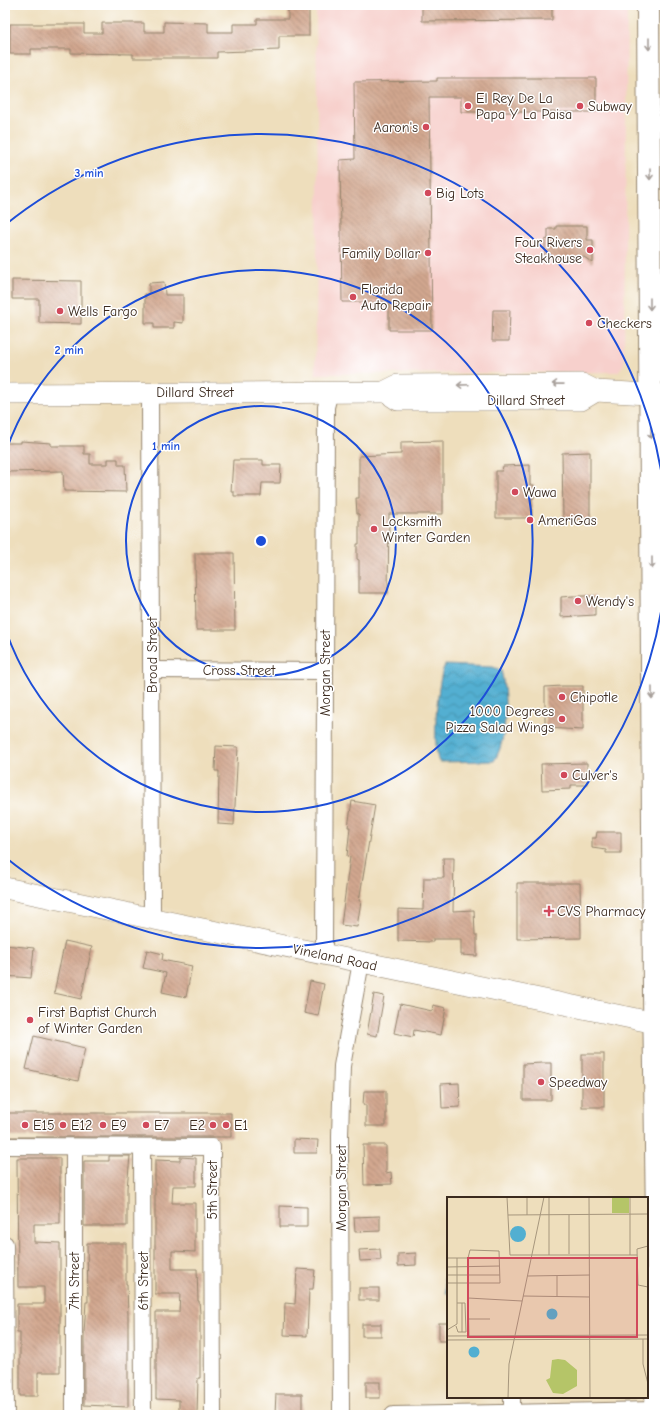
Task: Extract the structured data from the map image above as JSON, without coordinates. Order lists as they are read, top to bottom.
{
  "streets": {
    "main road": ["Dillard Street", "Vineland Road"],
    "street": [
      "Broad Street",
      "Cross Street",
      "Morgan Street",
      "5th Street",
      "7th Street",
      "6th Street"
    ]
  },
  "crossings": [
    ["Dillard Street", "Broad Street"],
    ["Dillard Street", "Morgan Street"],
    ["Broad Street", "Cross Street"],
    ["Broad Street", "Vineland Road"],
    ["Cross Street", "Morgan Street"],
    ["Morgan Street", "Vineland Road"],
    ["5th Street", "7th Street"],
    ["5th Street", "6th Street"]
  ],
  "places": {
    "other": [
      "El Rey De La Papa Y La Paisa",
      "Subway",
      "Aaron's",
      "Big Lots",
      "Four Rivers Steakhouse",
      "Family Dollar",
      "Florida Auto Repair",
      "Wells Fargo",
      "Checkers",
      "Wawa",
      "AmeriGas",
      "Locksmith Winter Garden",
      "Wendy's",
      "Chipotle",
      "1000 Degrees Pizza Salad Wings",
      "Culver's",
      "First Baptist Church of Winter Garden",
      "Speedway",
      "E15",
      "E12",
      "E9",
      "E7",
      "E2",
      "E1"
    ],
    "health": ["CVS Pharmacy"]
  },
  "rings": ["3 min", "2 min", "1 min"]
}
